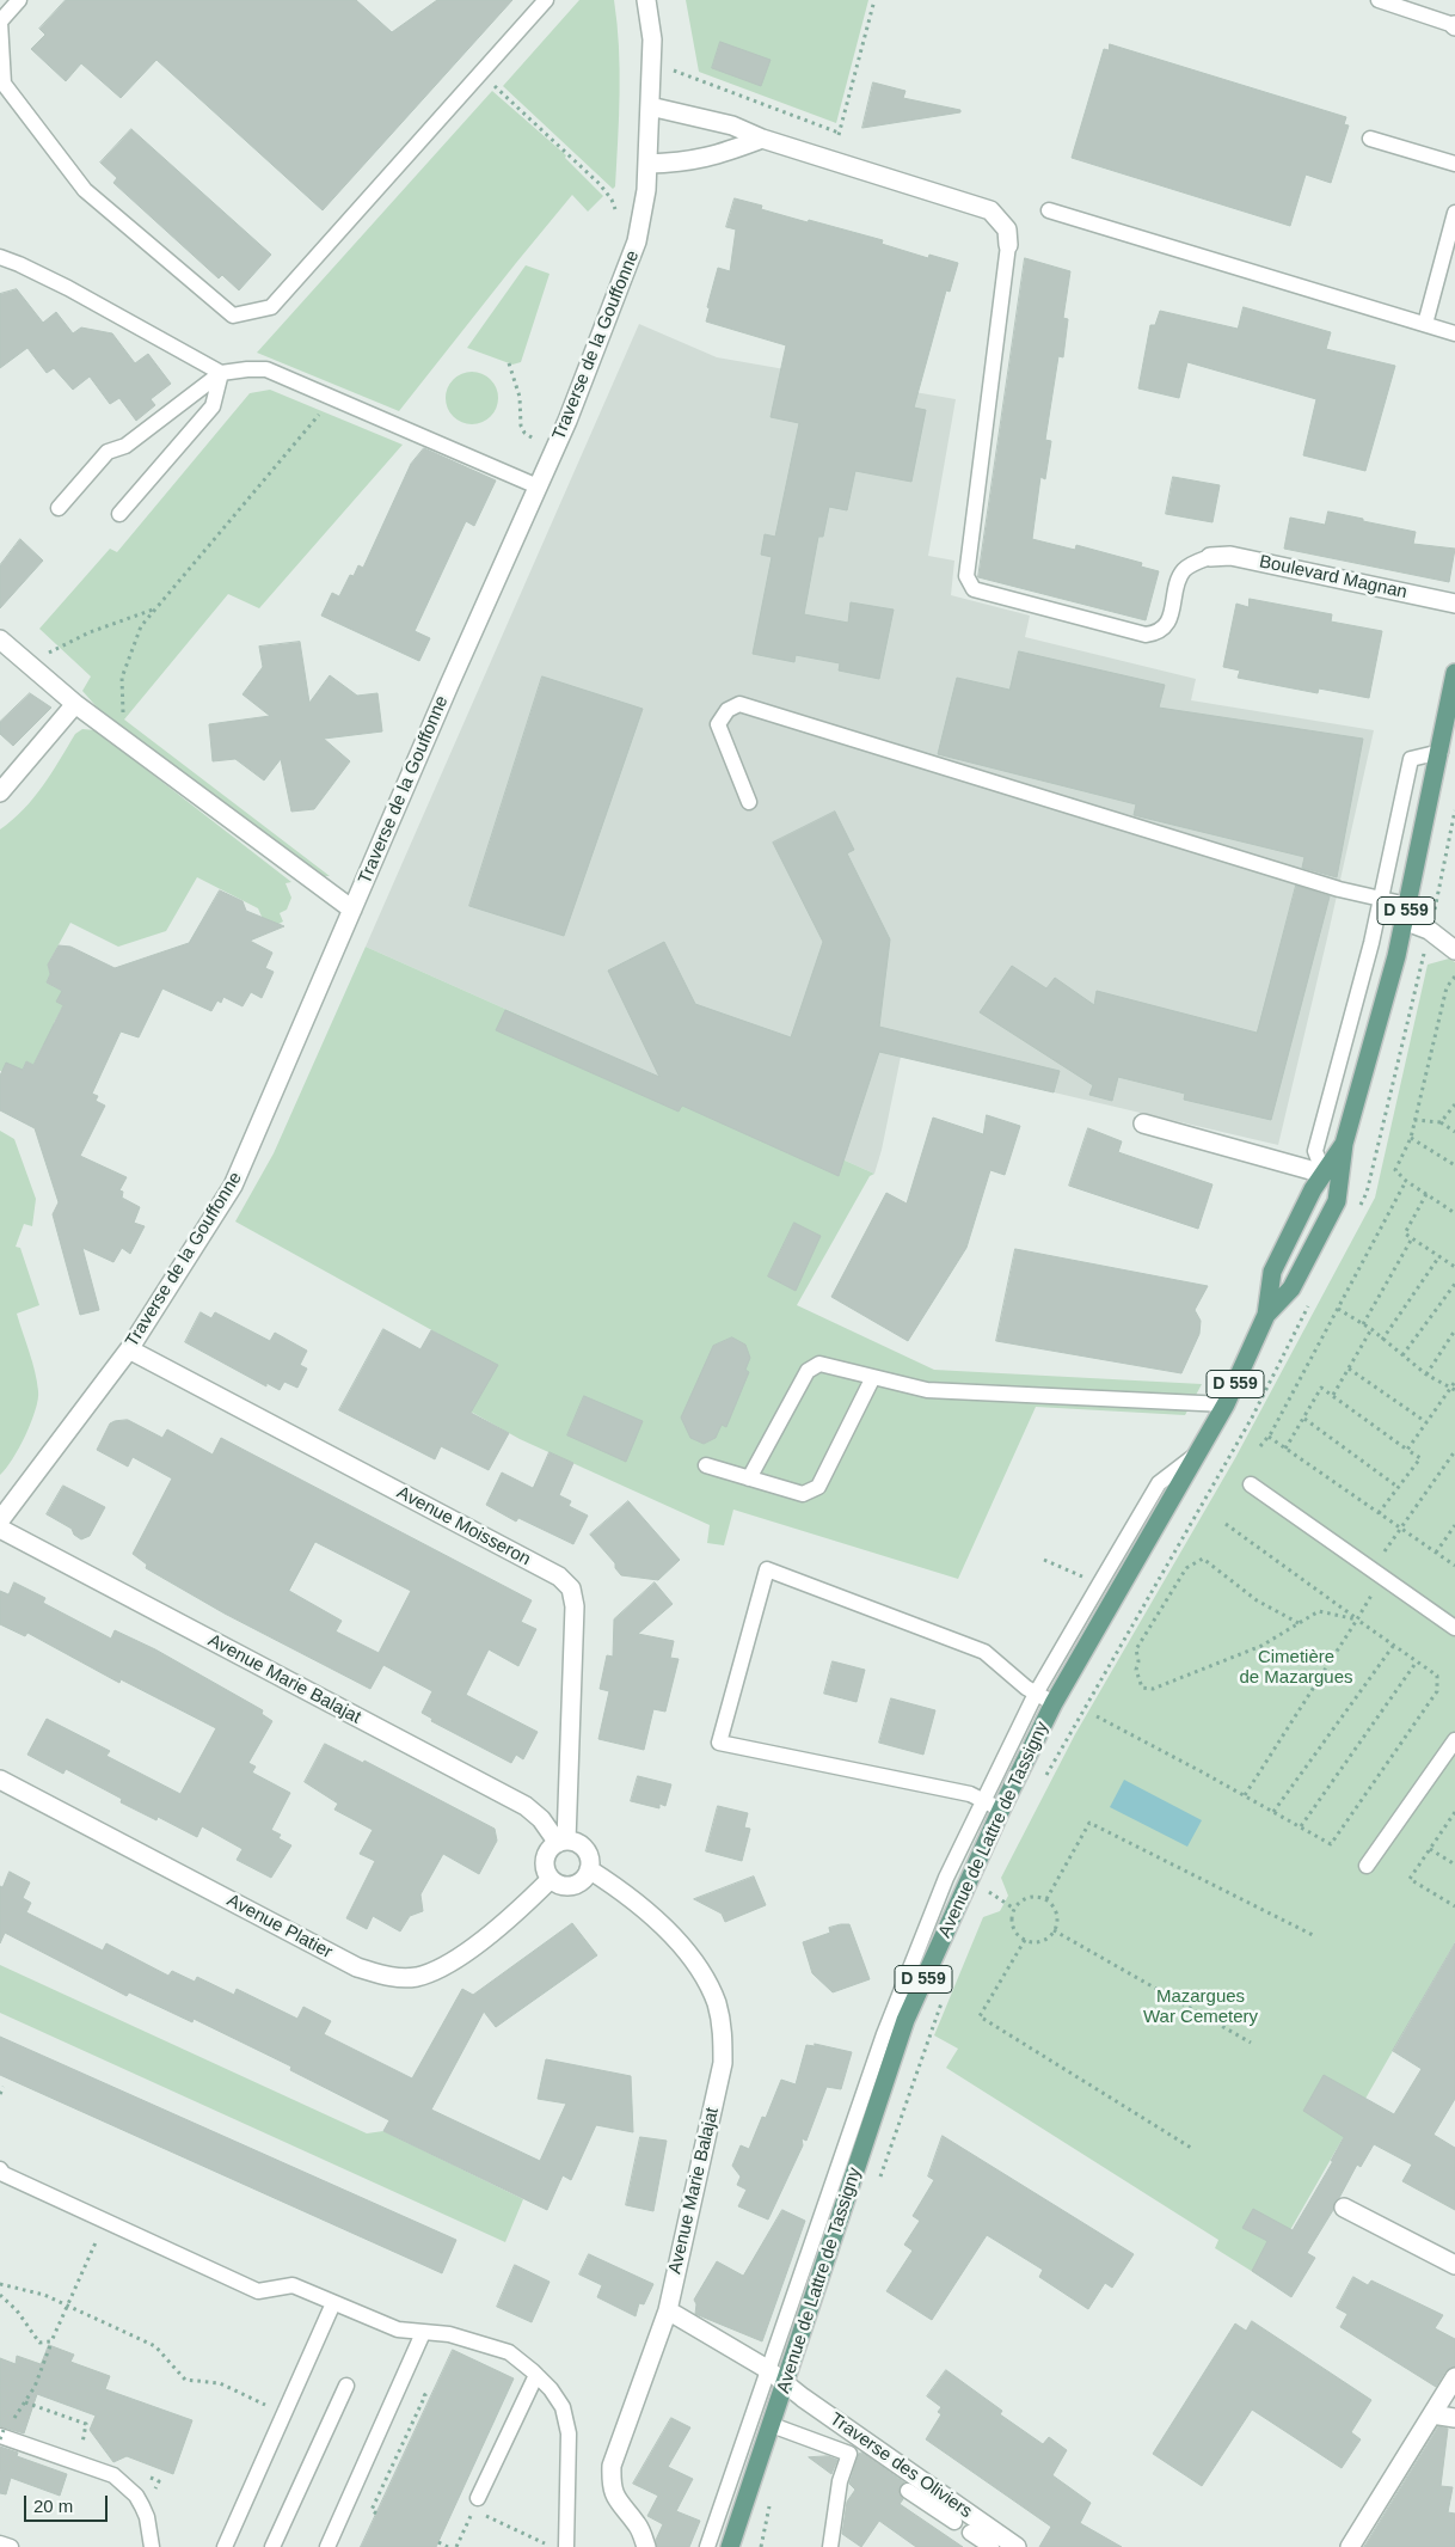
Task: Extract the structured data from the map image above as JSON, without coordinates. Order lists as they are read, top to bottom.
{
  "streets": {
    "main road": ["D 559", "Avenue de Lattre de Tassigny"],
    "street": [
      "Traverse de la Gouffonne",
      "Boulevard Magnan",
      "Avenue Moisseron",
      "Avenue Marie Balajat",
      "Avenue Platier",
      "Traverse des Oliviers"
    ]
  },
  "crossings": [
    ["Traverse de la Gouffonne", "Avenue Moisseron"],
    ["Avenue Moisseron", "Avenue Marie Balajat"],
    ["Avenue Moisseron", "Avenue Platier"],
    ["Avenue Marie Balajat", "Avenue Platier"],
    ["Avenue Marie Balajat", "Traverse des Oliviers"],
    ["Avenue de Lattre de Tassigny", "Traverse des Oliviers"]
  ],
  "parks": ["Cimetière de Mazargues", "Mazargues War Cemetery"],
  "scale_bar": "20 m"
}
